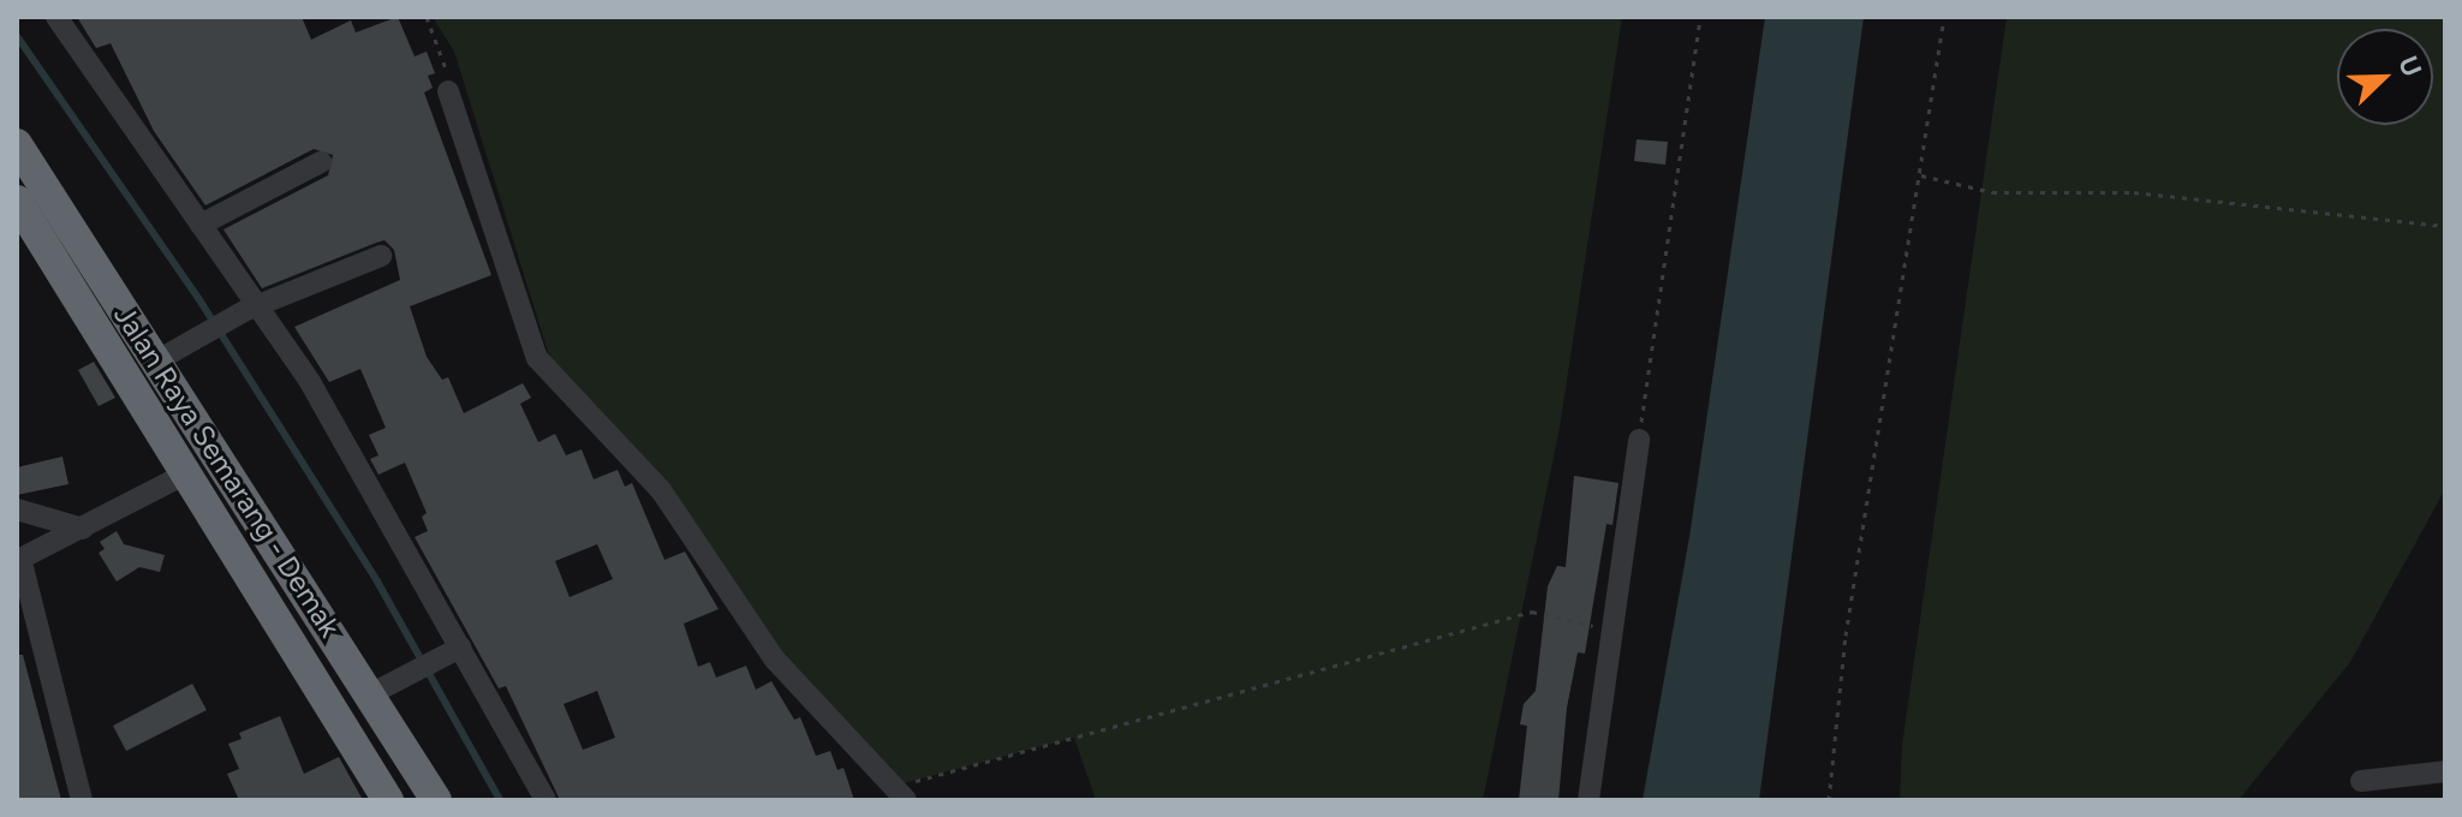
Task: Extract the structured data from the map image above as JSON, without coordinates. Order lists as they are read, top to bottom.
{
  "streets": {
    "highway": ["Jalan Raya Semarang - Demak"]
  },
  "north": "top right"
}
